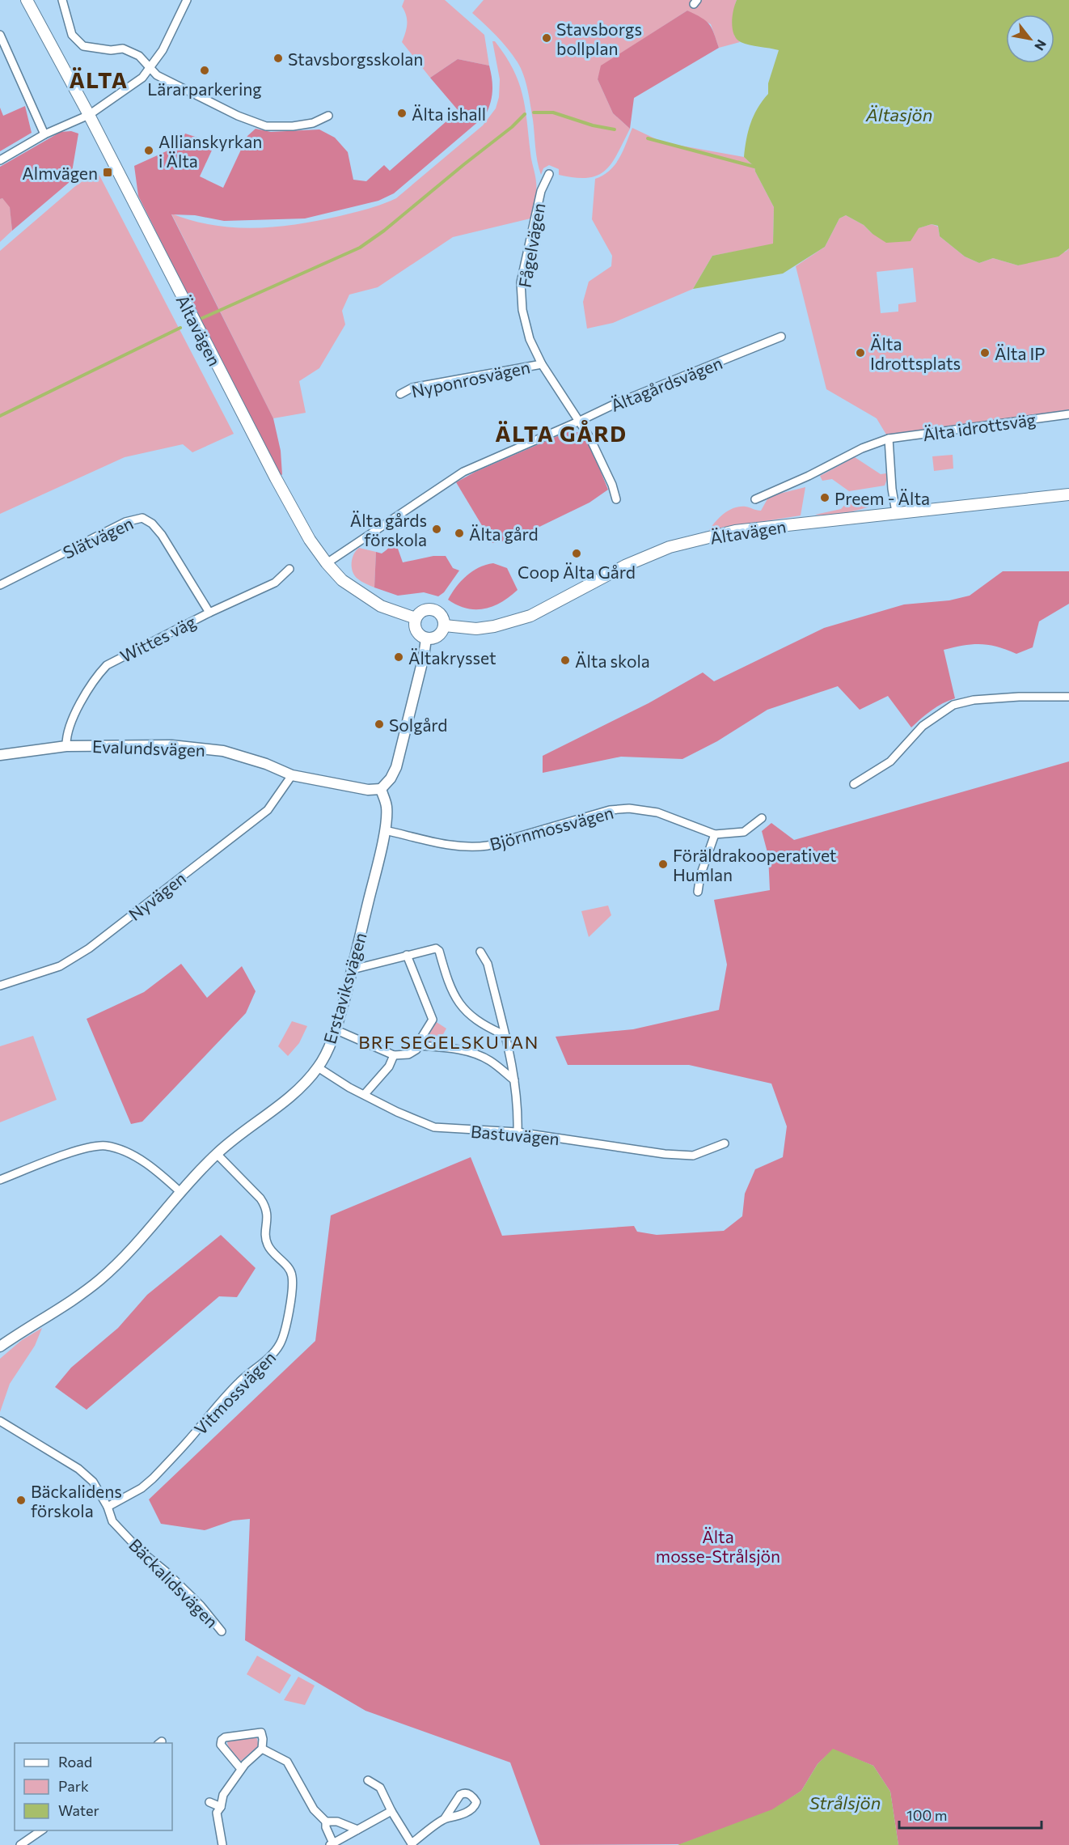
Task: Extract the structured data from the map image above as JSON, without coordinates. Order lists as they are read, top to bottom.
{
  "streets": {
    "main road": ["Ältavägen"],
    "street": [
      "Fågelvägen",
      "Nyponrosvägen",
      "Ältagårdsvägen",
      "Älta idrottsväg",
      "Slätvägen",
      "Wittes väg",
      "Evalundsvägen",
      "Björnmossvägen",
      "Nyvägen",
      "Erstaviksvägen",
      "Bastuvägen",
      "Vitmossvägen",
      "Bäckalidsvägen"
    ]
  },
  "crossings": [
    ["Fågelvägen", "Nyponrosvägen"],
    ["Fågelvägen", "Ältagårdsvägen"],
    ["Ältavägen", "Ältagårdsvägen"],
    ["Slätvägen", "Wittes väg"],
    ["Wittes väg", "Evalundsvägen"],
    ["Evalundsvägen", "Nyvägen"],
    ["Evalundsvägen", "Erstaviksvägen"],
    ["Björnmossvägen", "Erstaviksvägen"],
    ["Erstaviksvägen", "Bastuvägen"],
    ["Erstaviksvägen", "Vitmossvägen"],
    ["Vitmossvägen", "Bäckalidsvägen"]
  ],
  "districts": ["ÄLTA", "ÄLTA GÅRD", "BRF SEGELSKUTAN"],
  "water": ["Ältasjön", "Strålsjön"],
  "parks": ["Älta mosse-Strålsjön"],
  "places": {
    "other": [
      "Stavsborgs bollplan",
      "Stavsborgsskolan",
      "Lärarparkering",
      "Älta ishall",
      "Allianskyrkan i Älta",
      "Älta Idrottsplats",
      "Älta IP",
      "Preem - Älta",
      "Älta gårds förskola",
      "Älta gård",
      "Coop Älta Gård",
      "Ältakrysset",
      "Älta skola",
      "Solgård",
      "Föräldrakooperativet Humlan",
      "Bäckalidens förskola"
    ],
    "transit": ["Almvägen"]
  },
  "legend": ["Road", "Park", "Water"],
  "scale_bar": "100 m",
  "north": "bottom right"
}
